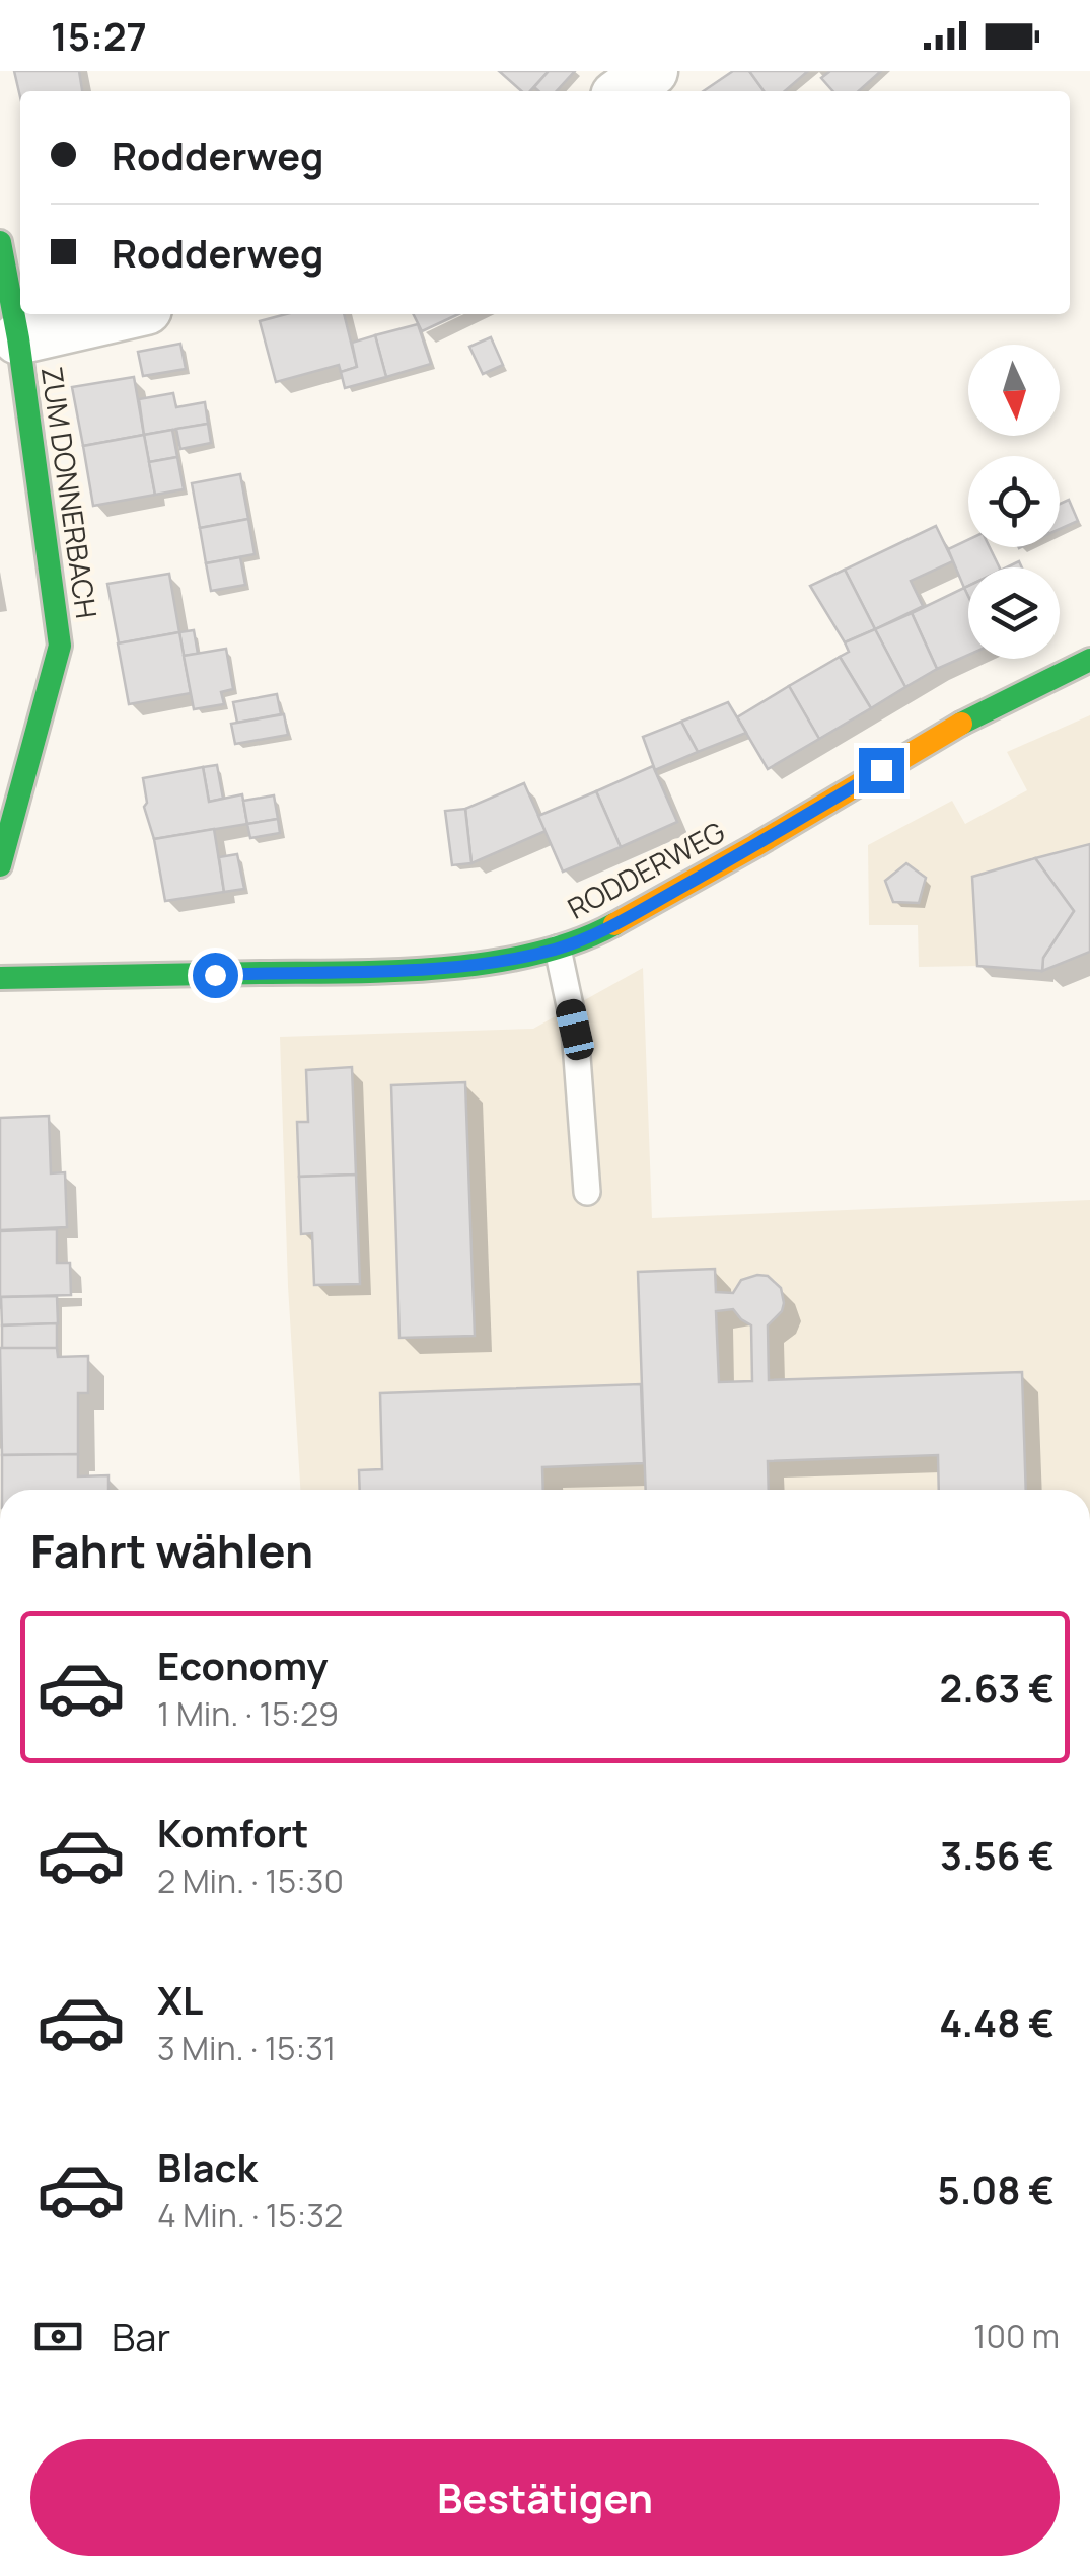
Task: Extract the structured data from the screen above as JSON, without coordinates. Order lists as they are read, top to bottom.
{
  "streets": {
    "street": ["ZUM DONNERBACH", "RODDERWEG"]
  },
  "north": "bottom",
  "page": {
    "status": "15:27",
    "banner": ["Rodderweg", "Rodderweg"],
    "heading": "Fahrt wählen",
    "list": [
      {
        "name": "Economy",
        "note": "1 Min. · 15:29",
        "value": "2.63 €"
      },
      {
        "name": "Komfort",
        "note": "2 Min. · 15:30",
        "value": "3.56 €"
      },
      {
        "name": "XL",
        "note": "3 Min. · 15:31",
        "value": "4.48 €"
      },
      {
        "name": "Black",
        "note": "4 Min. · 15:32",
        "value": "5.08 €"
      }
    ],
    "pay": ["Bar", "100 m"],
    "buttons": "Bestätigen"
  }
}
